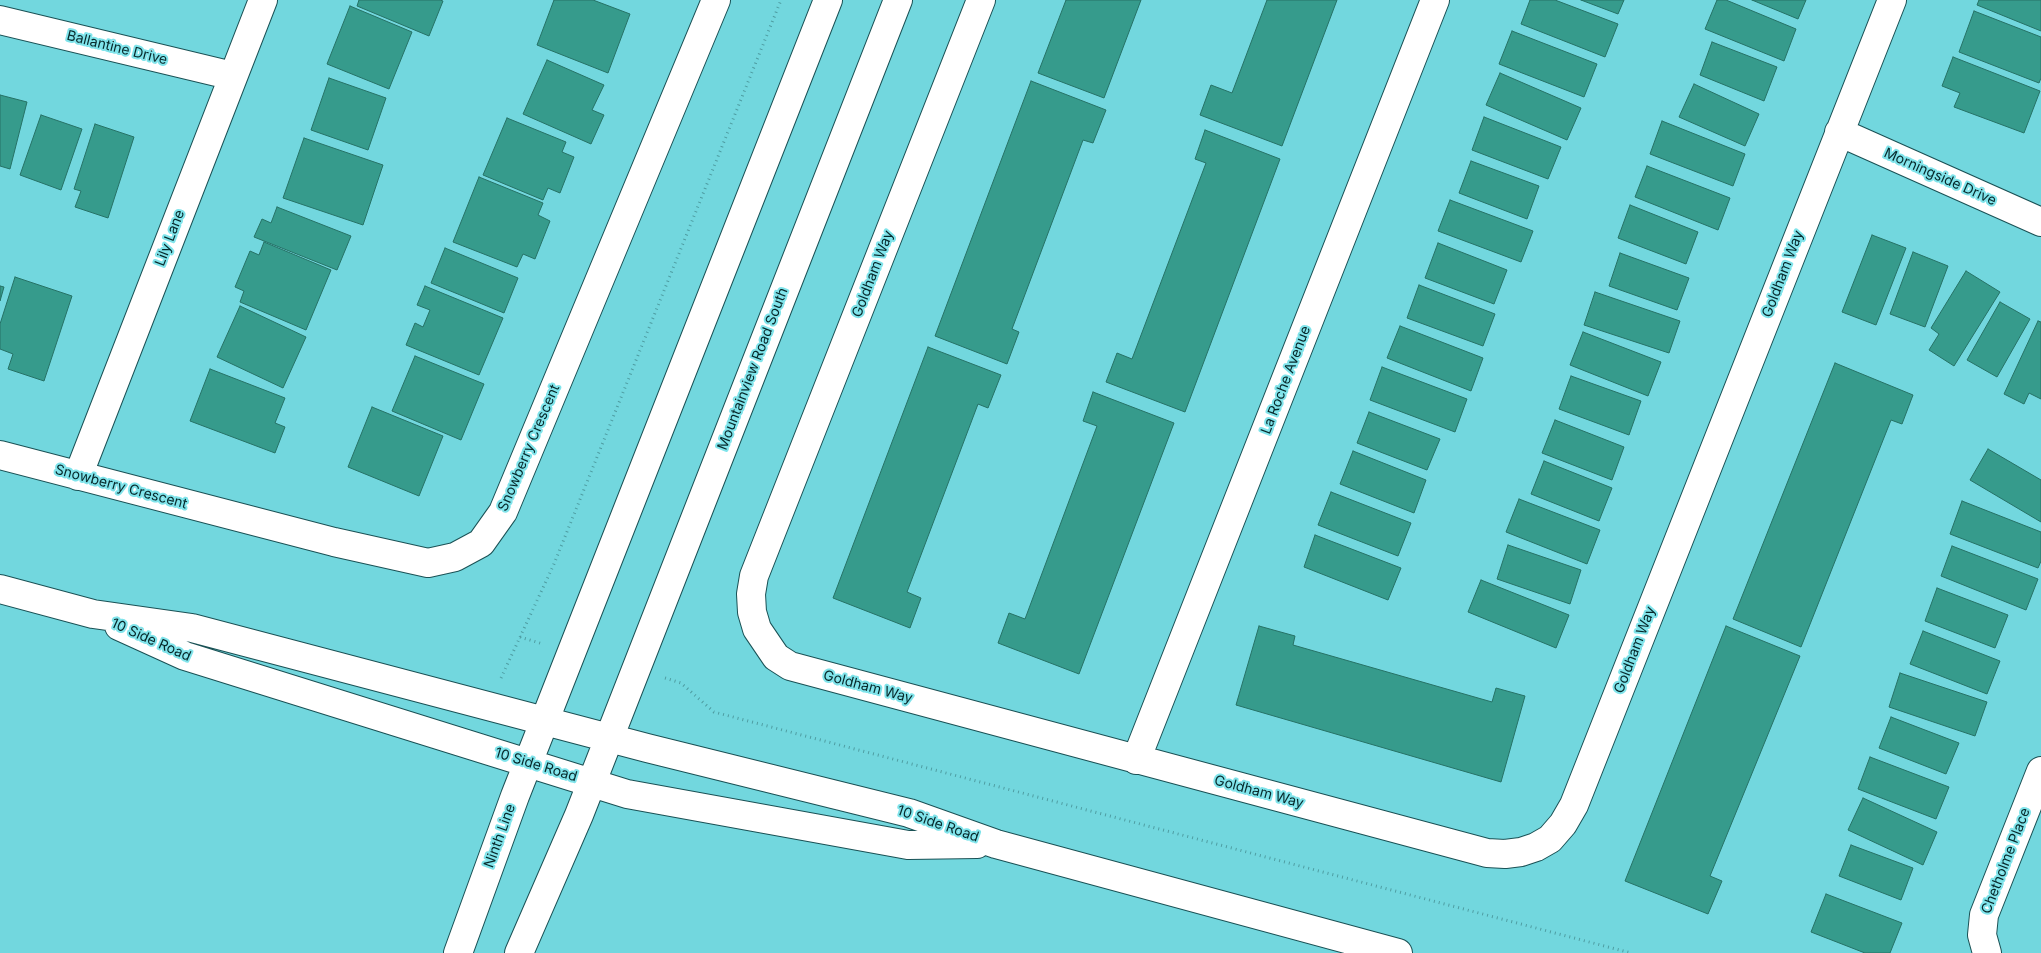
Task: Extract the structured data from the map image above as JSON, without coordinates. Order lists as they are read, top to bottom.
{
  "streets": {
    "street": [
      "Ballantine Drive",
      "Morningside Drive",
      "Lily Lane",
      "Goldham Way",
      "Mountainview Road South",
      "La Roche Avenue",
      "Snowberry Crescent",
      "10 Side Road",
      "Ninth Line",
      "Chetholme Place"
    ]
  },
  "crossings": [
    ["Ballantine Drive", "Lily Lane"],
    ["Morningside Drive", "Goldham Way"],
    ["Lily Lane", "Snowberry Crescent"],
    ["Goldham Way", "La Roche Avenue"],
    ["Mountainview Road South", "10 Side Road"],
    ["10 Side Road", "Ninth Line"]
  ]
}
